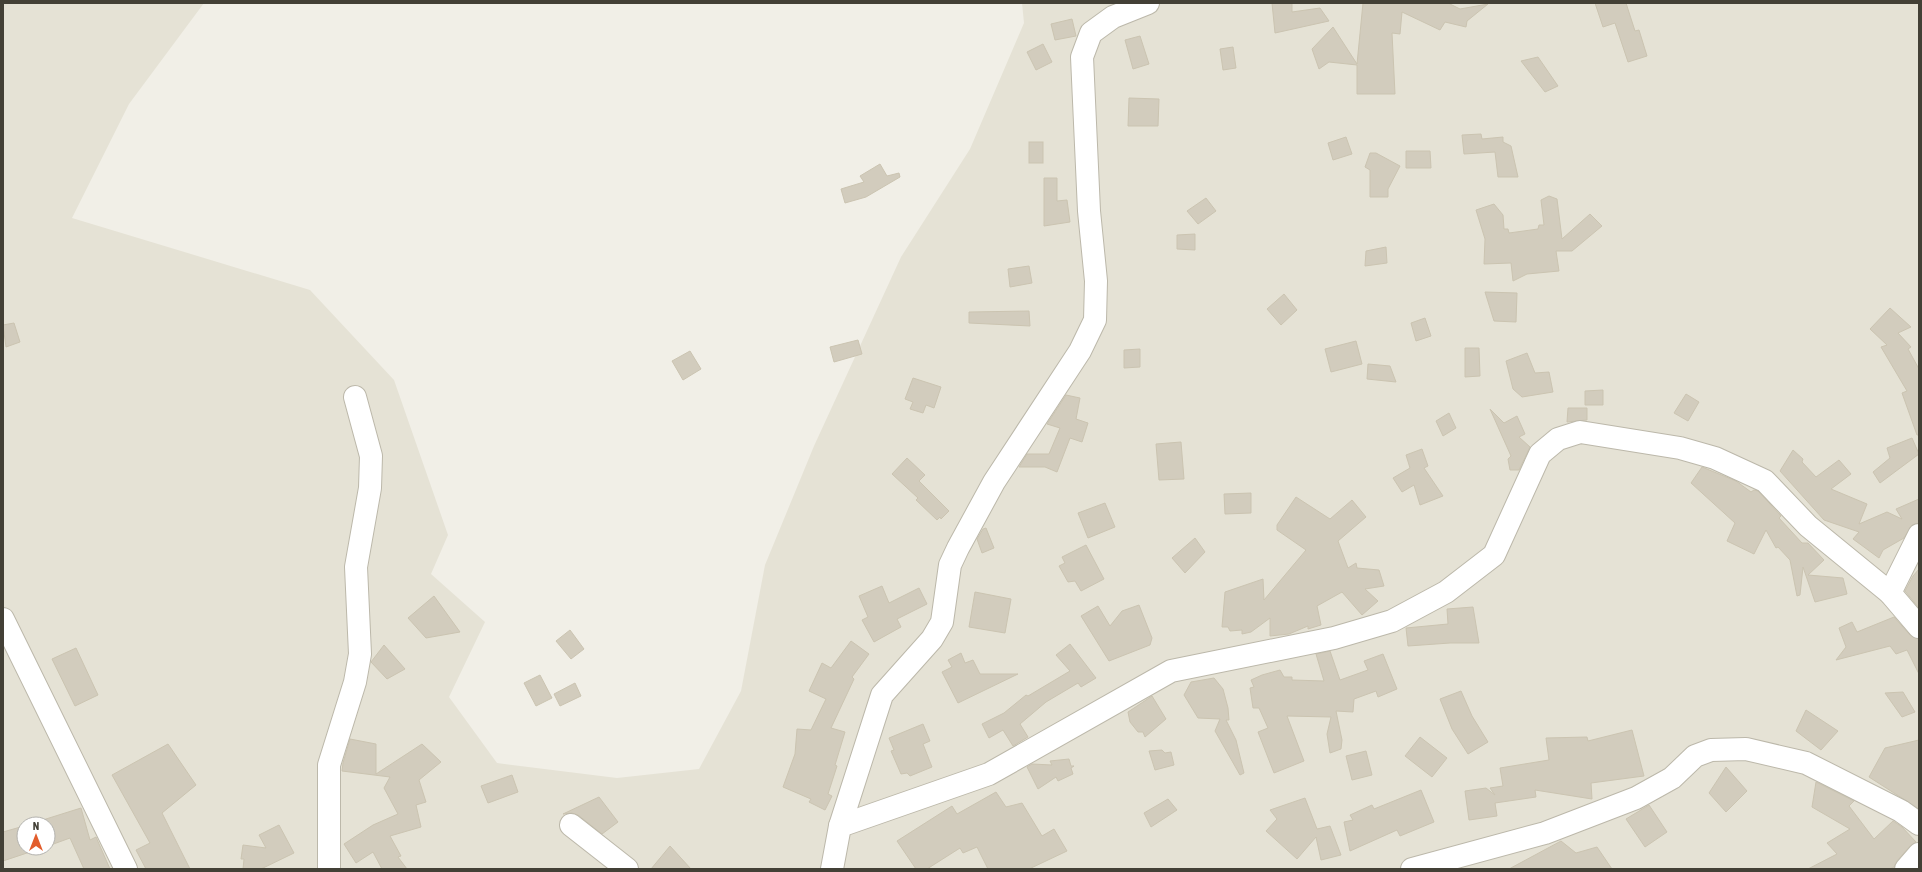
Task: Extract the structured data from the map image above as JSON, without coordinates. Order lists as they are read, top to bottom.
{
  "north": "top"
}
